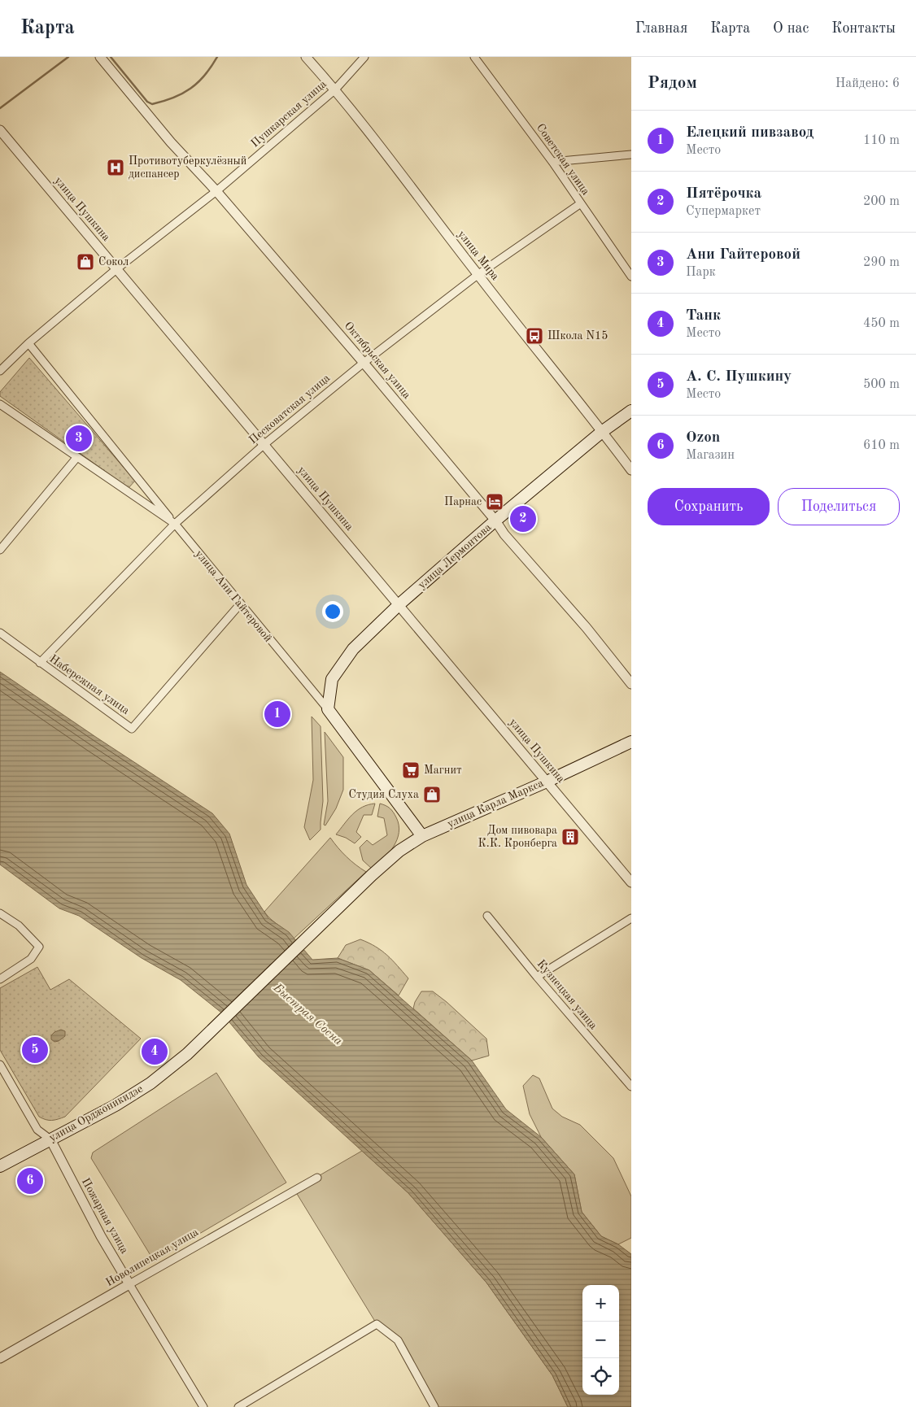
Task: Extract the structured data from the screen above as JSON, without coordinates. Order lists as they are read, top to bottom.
{
  "streets": {
    "main road": [
      "улица Лермонтова",
      "улица Ани Гайтеровой",
      "улица Карла Маркса",
      "улица Орджоникидзе"
    ],
    "street": [
      "Пушкарская улица",
      "Советская улица",
      "улица Пушкина",
      "улица Мира",
      "Октябрьская улица",
      "Песковатская улица",
      "Набережная улица",
      "Кузнецкая улица",
      "Пожарная улица",
      "Новолипецкая улица"
    ]
  },
  "crossings": [
    ["Пушкарская улица", "улица Пушкина"],
    ["Пушкарская улица", "улица Мира"],
    ["Пушкарская улица", "Октябрьская улица"],
    ["Советская улица", "Песковатская улица"],
    ["улица Пушкина", "Песковатская улица"],
    ["улица Пушкина", "улица Лермонтова"],
    ["улица Пушкина", "улица Карла Маркса"],
    ["улица Мира", "Песковатская улица"],
    ["улица Мира", "улица Лермонтова"],
    ["Октябрьская улица", "Песковатская улица"],
    ["Октябрьская улица", "улица Лермонтова"],
    ["Песковатская улица", "улица Ани Гайтеровой"],
    ["Песковатская улица", "Набережная улица"],
    ["улица Лермонтова", "улица Ани Гайтеровой"],
    ["улица Ани Гайтеровой", "Набережная улица"],
    ["улица Ани Гайтеровой", "улица Карла Маркса"],
    ["улица Карла Маркса", "улица Орджоникидзе"],
    ["улица Орджоникидзе", "Пожарная улица"],
    ["Пожарная улица", "Новолипецкая улица"]
  ],
  "water": ["Быстрая Сосна"],
  "places": {
    "hospital": ["Противотуберкулёзный диспансер"],
    "shop": ["Сокол", "Студия Слуха"],
    "bus stop": ["Школа N15"],
    "hotel": ["Парнас"],
    "supermarket": ["Магнит"],
    "building": ["Дом пивовара К.К. Кронберга"]
  },
  "page": {
    "header": "Карта",
    "nav": [
      "Главная",
      "Карта",
      "О нас",
      "Контакты"
    ],
    "heading": ["Рядом", "Найдено: 6"],
    "list": [
      {
        "mark": "1",
        "name": "Елецкий пивзавод",
        "note": "Место",
        "value": "110 m"
      },
      {
        "mark": "2",
        "name": "Пятёрочка",
        "note": "Супермаркет",
        "value": "200 m"
      },
      {
        "mark": "3",
        "name": "Ани Гайтеровой",
        "note": "Парк",
        "value": "290 m"
      },
      {
        "mark": "4",
        "name": "Танк",
        "note": "Место",
        "value": "450 m"
      },
      {
        "mark": "5",
        "name": "А. С. Пушкину",
        "note": "Место",
        "value": "500 m"
      },
      {
        "mark": "6",
        "name": "Ozon",
        "note": "Магазин",
        "value": "610 m"
      }
    ],
    "pins": [
      "3",
      "2",
      "1",
      "5",
      "4",
      "6"
    ],
    "buttons": ["Сохранить", "Поделиться"],
    "map_buttons": ["+", "−"]
  }
}
